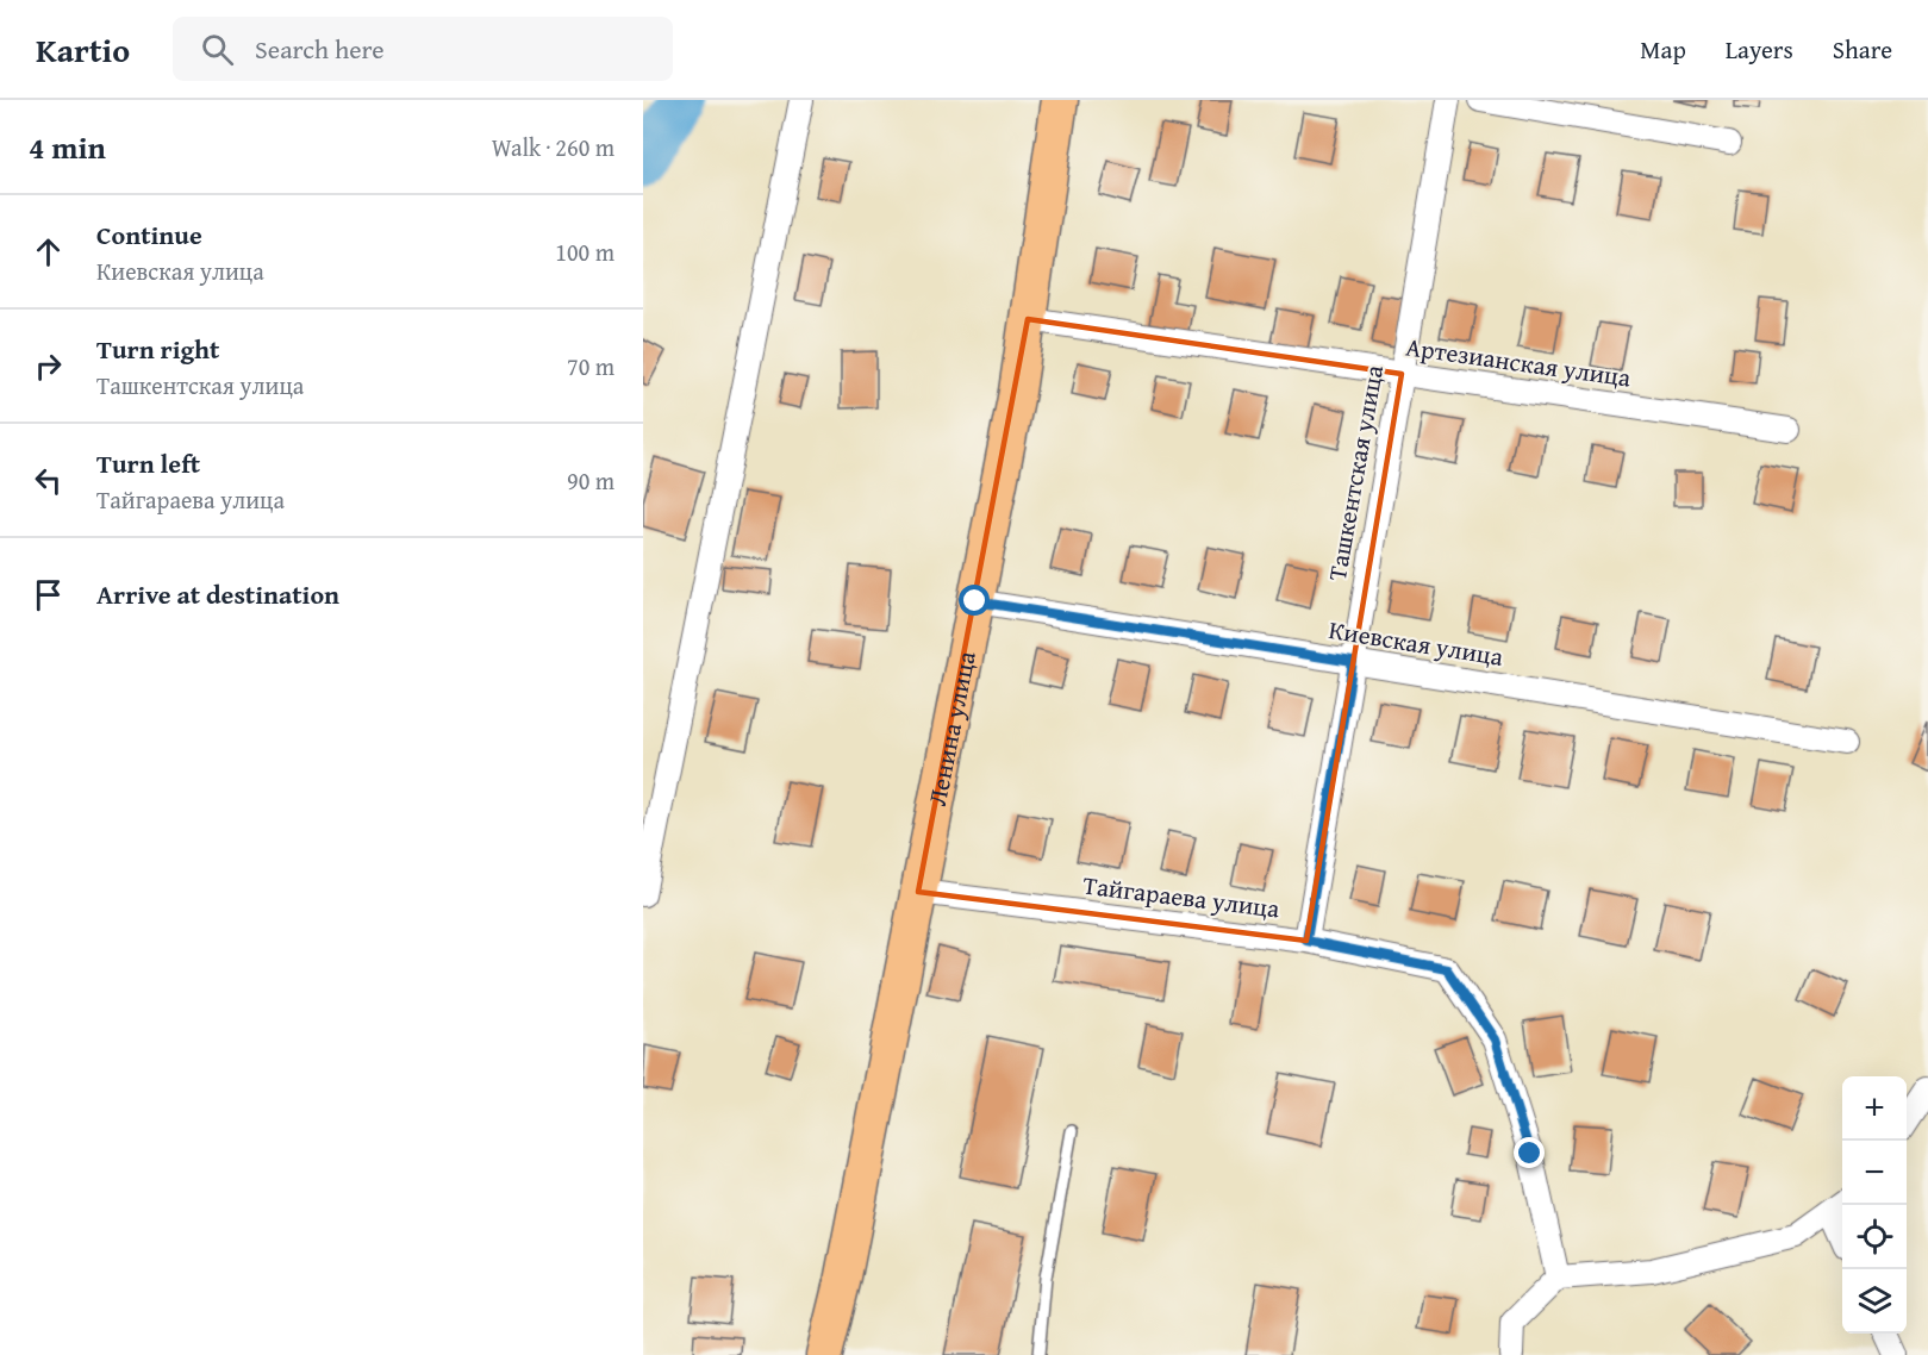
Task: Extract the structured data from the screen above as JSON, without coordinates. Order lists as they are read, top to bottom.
{
  "streets": {
    "main road": ["Ленина улица"],
    "street": [
      "Артезианская улица",
      "Ташкентская улица",
      "Киевская улица",
      "Тайгараева улица"
    ]
  },
  "crossings": [
    ["Артезианская улица", "Ташкентская улица"],
    ["Артезианская улица", "Ленина улица"],
    ["Ташкентская улица", "Киевская улица"],
    ["Ташкентская улица", "Тайгараева улица"],
    ["Киевская улица", "Ленина улица"],
    ["Ленина улица", "Тайгараева улица"]
  ],
  "page": {
    "header": "Kartio",
    "search": "Search here",
    "nav": ["Map", "Layers", "Share"],
    "heading": ["4 min", "Walk · 260 m"],
    "list": [
      ["Continue", "Киевская улица", "100 m"],
      ["Turn right", "Ташкентская улица", "70 m"],
      ["Turn left", "Тайгараева улица", "90 m"],
      "Arrive at destination"
    ],
    "map_buttons": ["+", "−"]
  }
}
